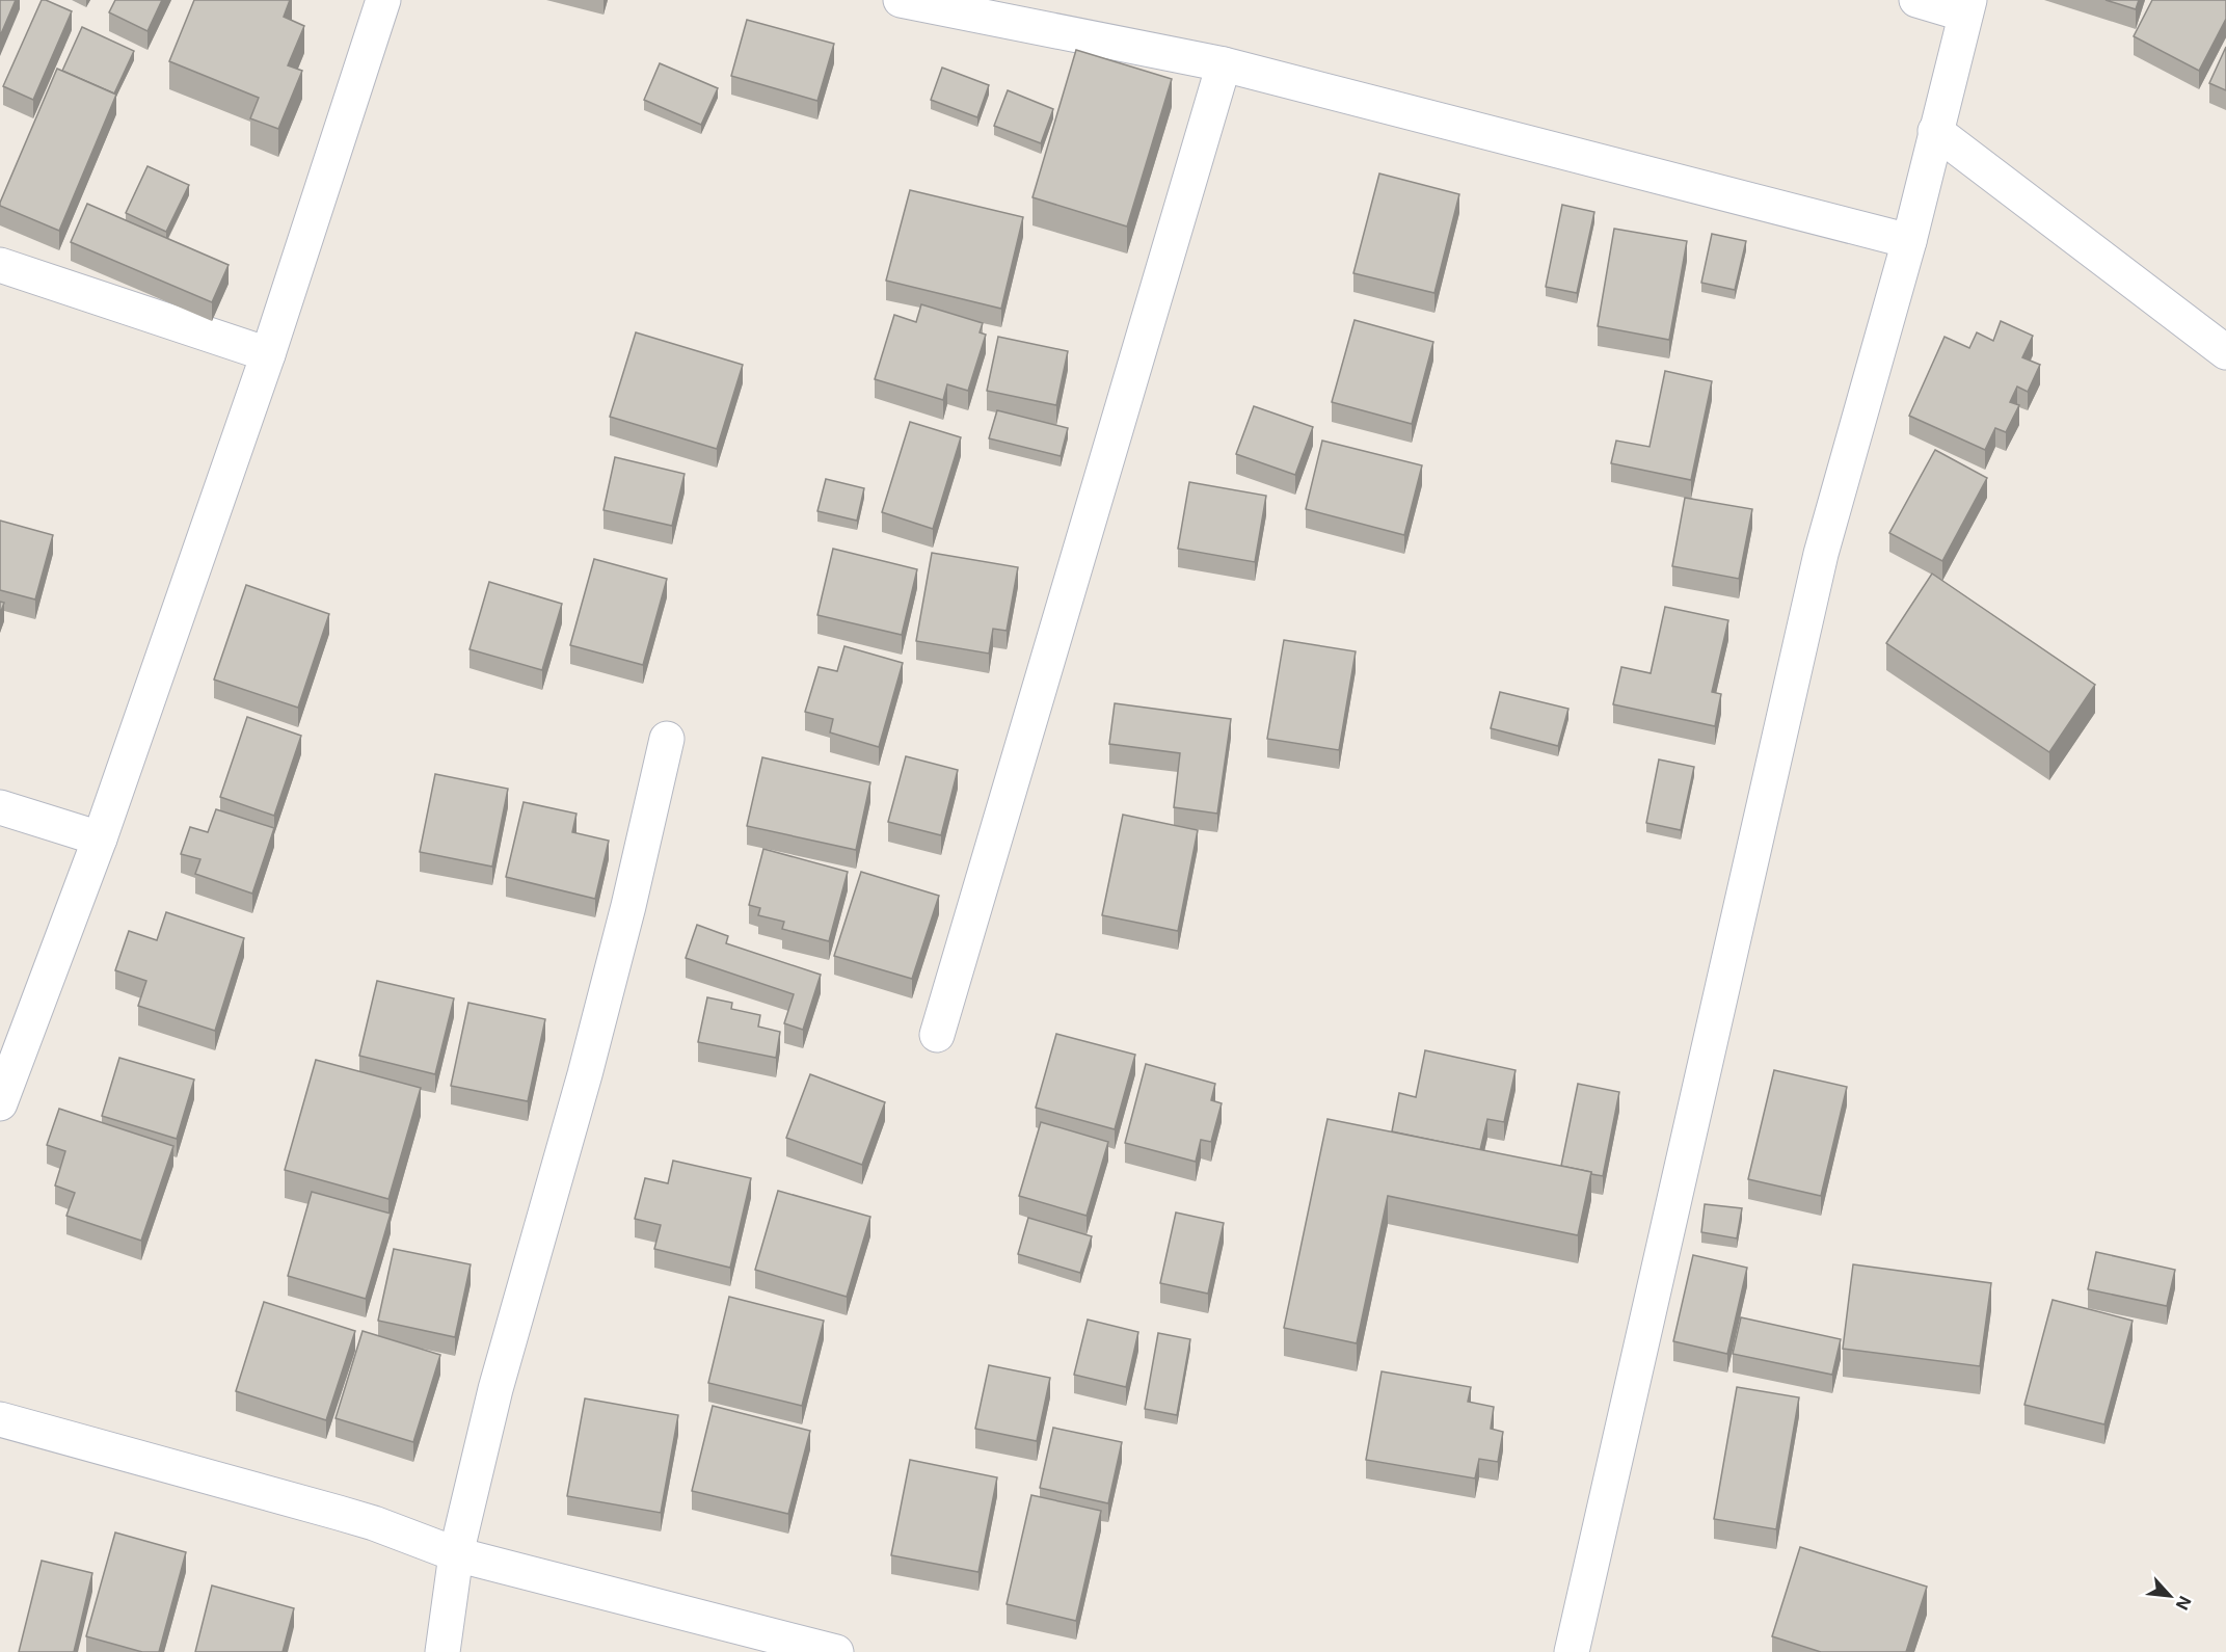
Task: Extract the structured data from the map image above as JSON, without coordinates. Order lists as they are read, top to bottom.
{
  "north": "bottom right"
}
